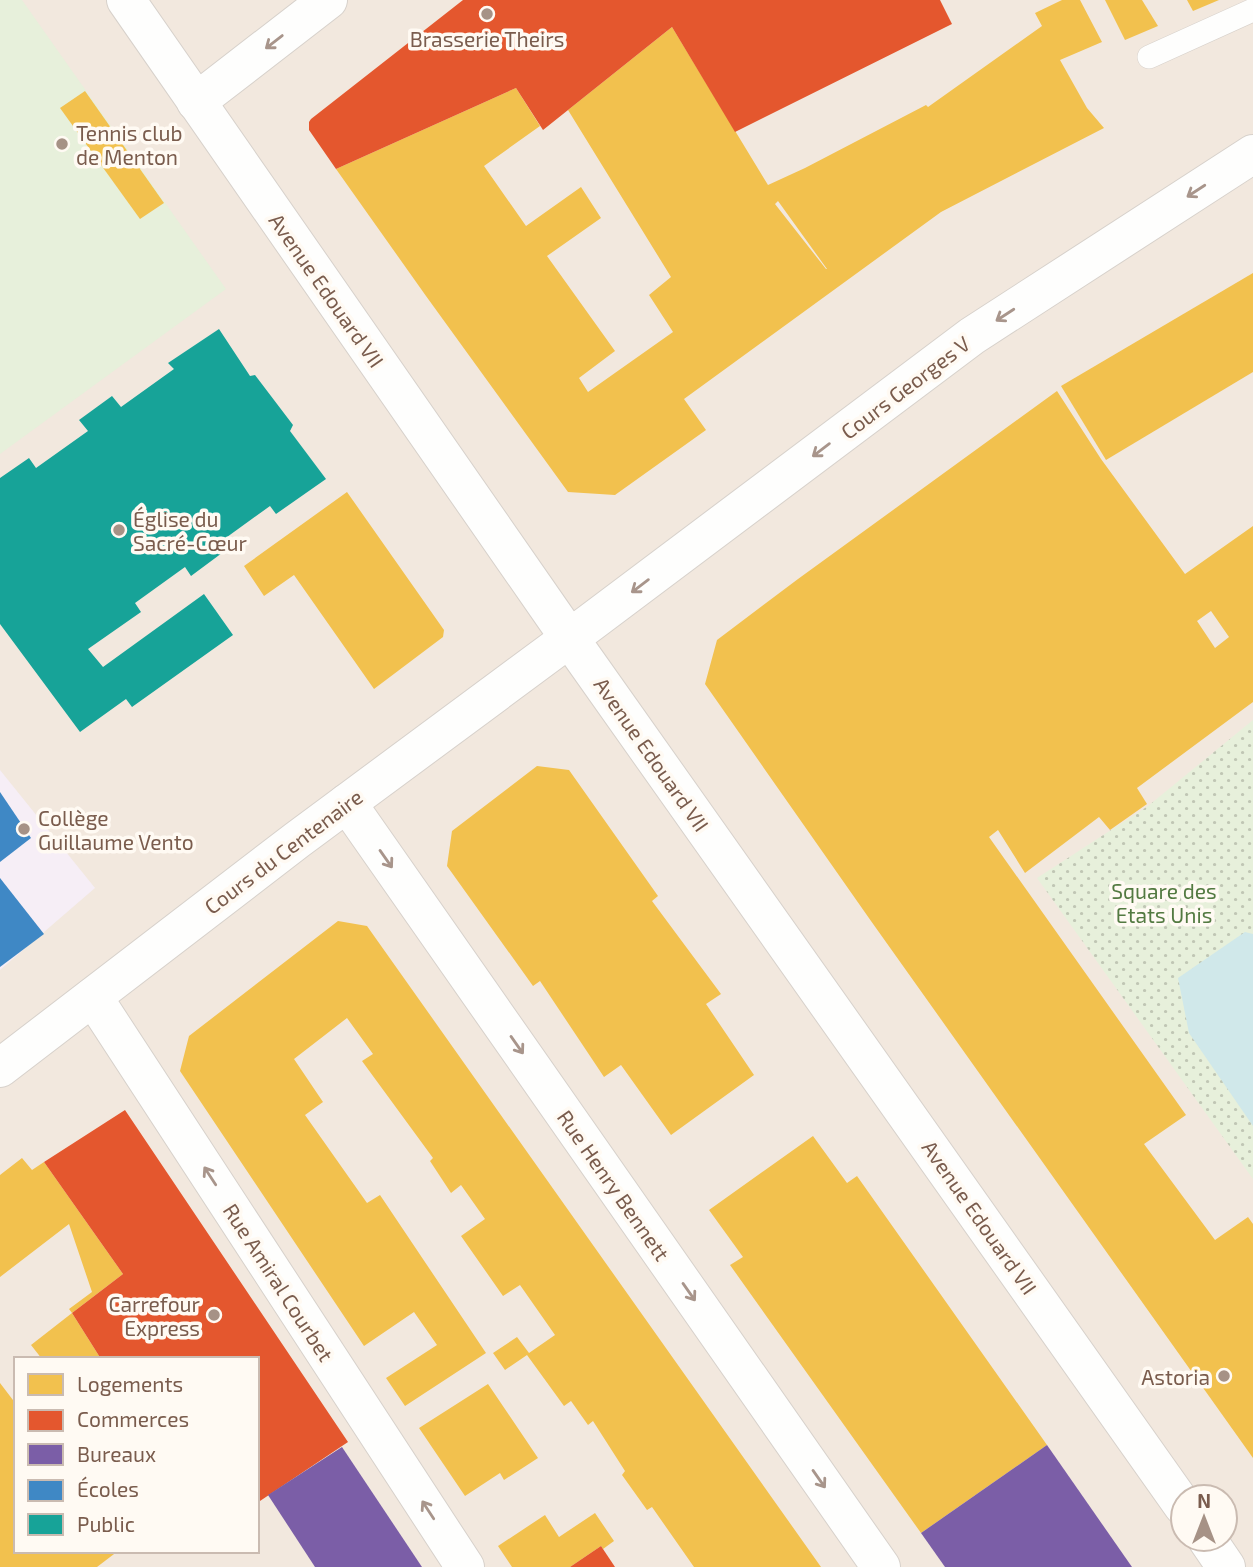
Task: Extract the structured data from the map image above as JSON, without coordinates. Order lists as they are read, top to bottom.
{
  "streets": {
    "street": [
      "Avenue Edouard VII",
      "Cours Georges V",
      "Cours du Centenaire",
      "Rue Henry Bennett",
      "Rue Amiral Courbet"
    ]
  },
  "crossings": [
    ["Avenue Edouard VII", "Cours Georges V"],
    ["Avenue Edouard VII", "Cours du Centenaire"],
    ["Cours Georges V", "Cours du Centenaire"],
    ["Cours du Centenaire", "Rue Henry Bennett"],
    ["Cours du Centenaire", "Rue Amiral Courbet"]
  ],
  "one_way": ["Cours Georges V", "Rue Henry Bennett", "Rue Amiral Courbet"],
  "parks": ["Square des Etats Unis"],
  "places": [
    "Brasserie Theirs",
    "Tennis club de Menton",
    "Église du Sacré-Cœur",
    "Collège Guillaume Vento",
    "Carrefour Express",
    "Astoria"
  ],
  "legend": [
    "Logements",
    "Commerces",
    "Bureaux",
    "Écoles",
    "Public"
  ],
  "north": "top"
}
